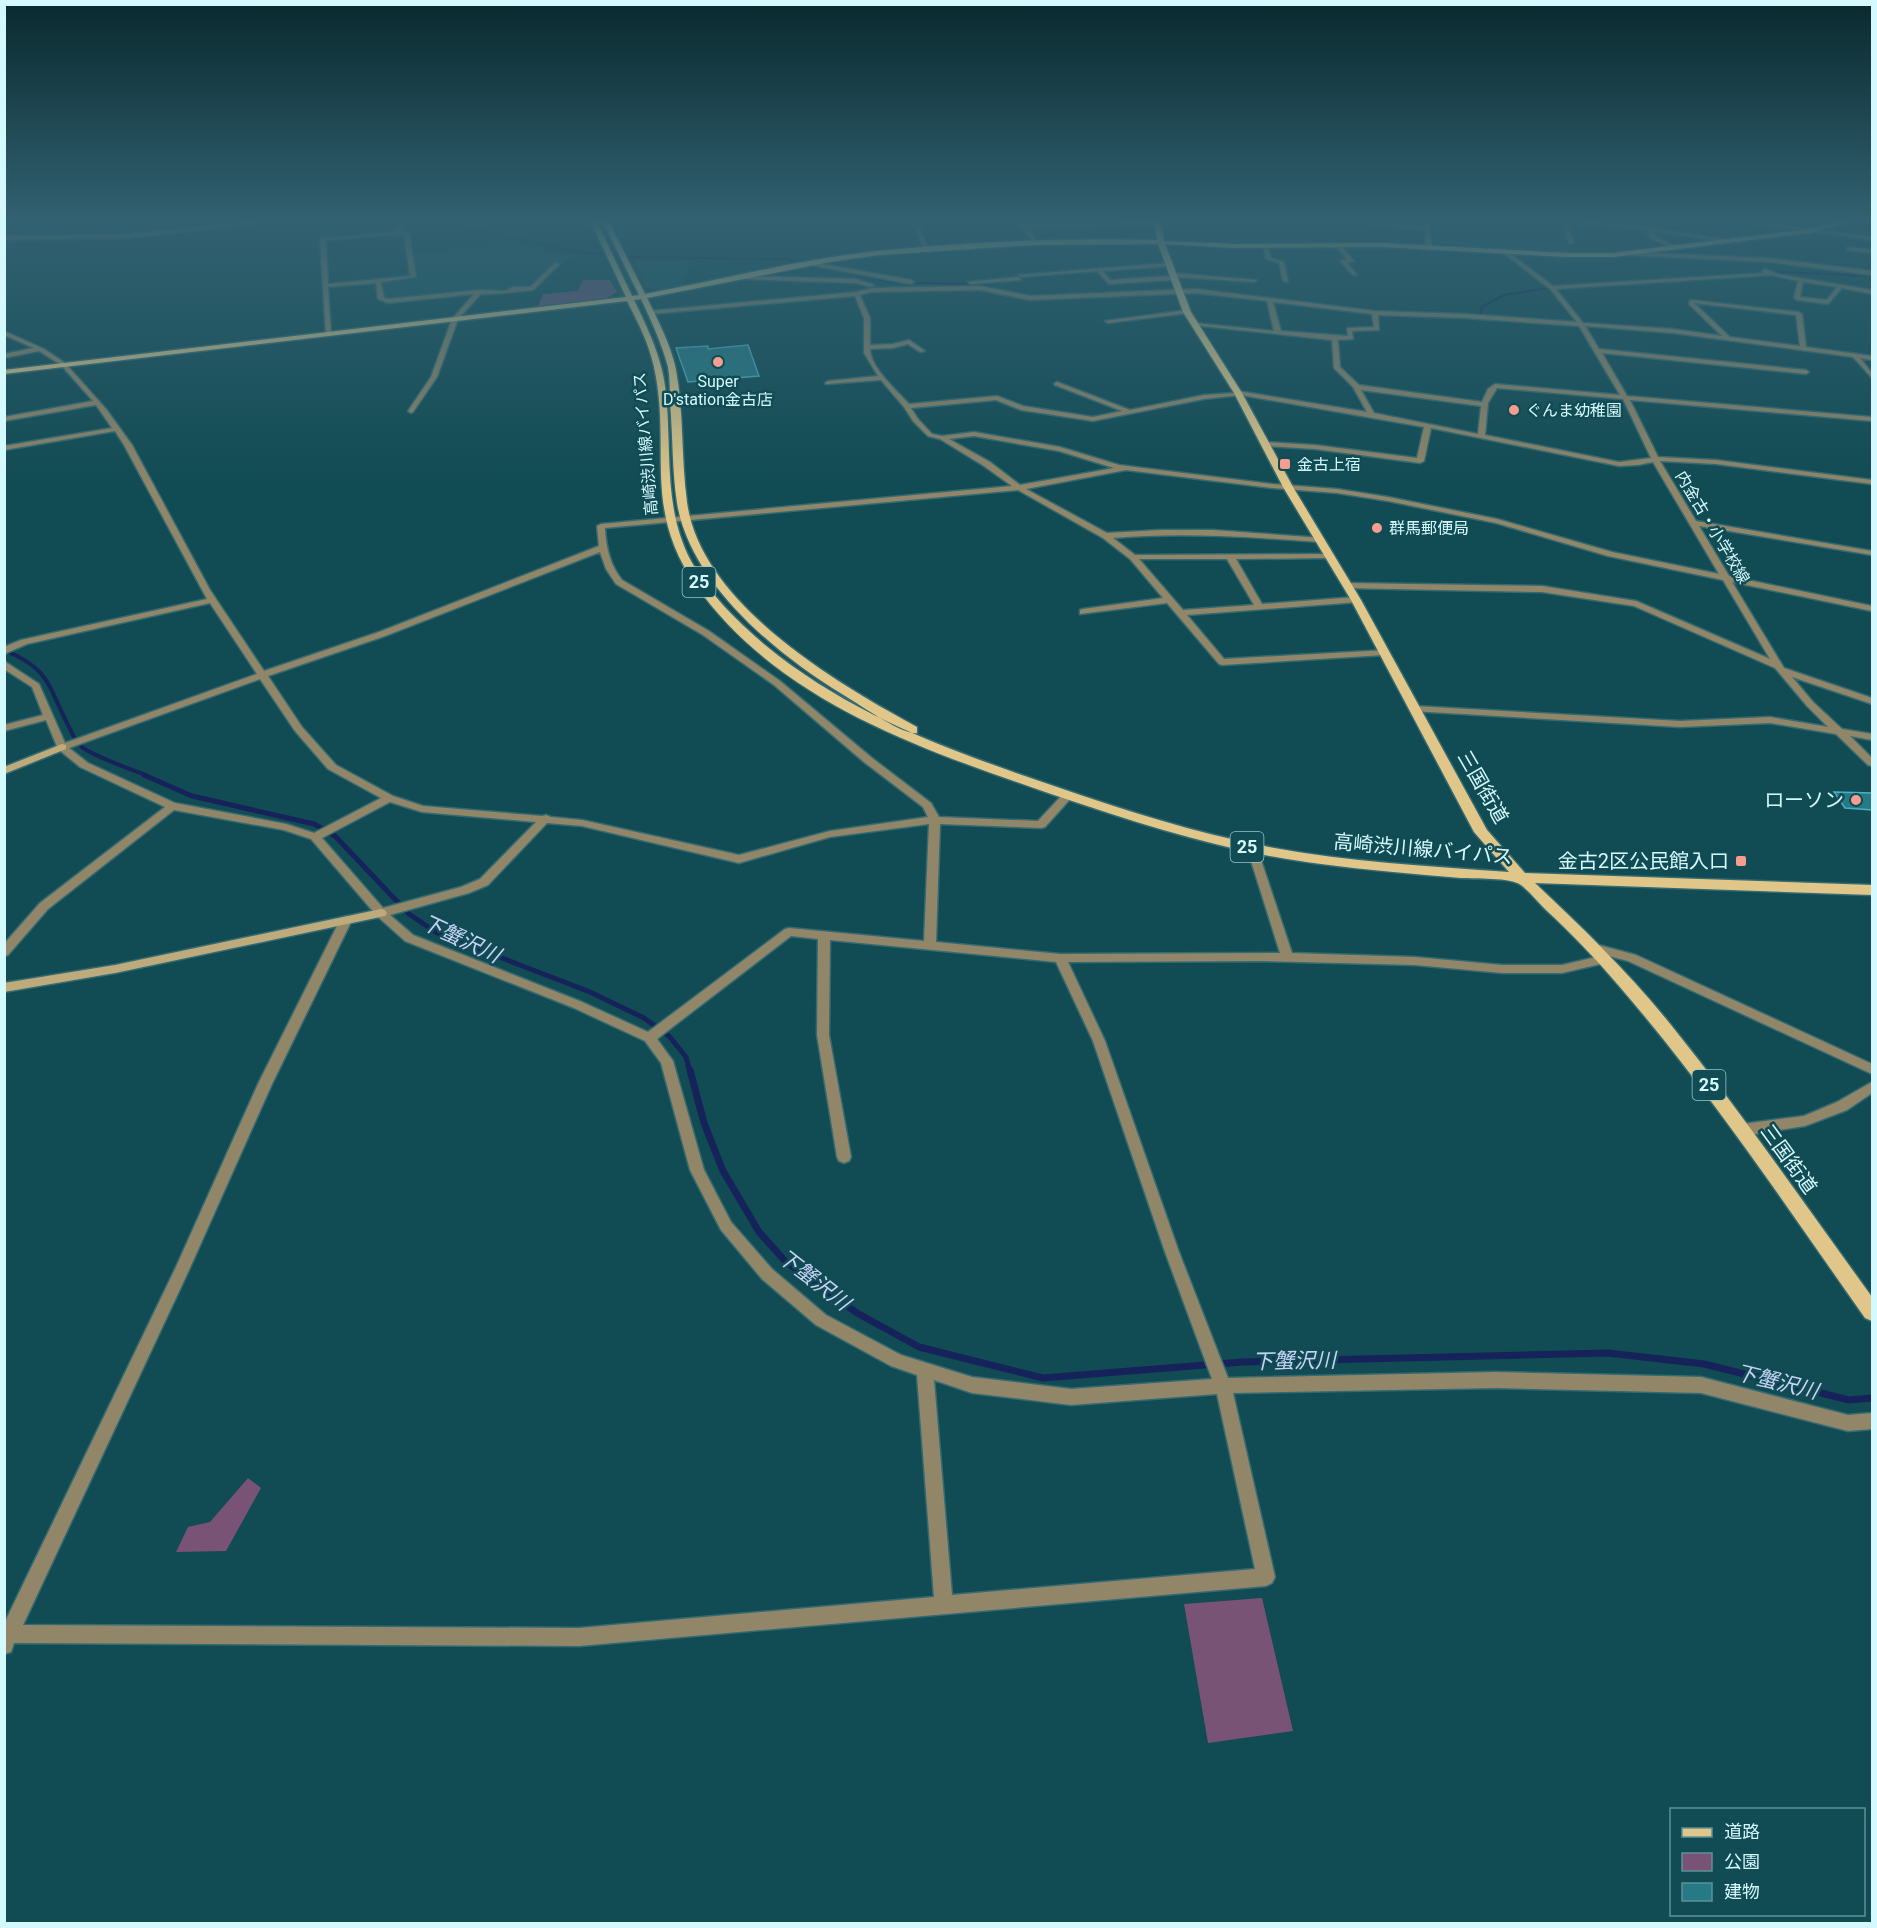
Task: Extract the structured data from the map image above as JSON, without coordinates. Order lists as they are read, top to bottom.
{
  "streets": {
    "main road": ["高崎渋川線バイパス", "25", "三国街道"],
    "street": ["内金古・小学校線"]
  },
  "crossings": [
    ["高崎渋川線バイパス", "三国街道"]
  ],
  "water": ["下蟹沢川"],
  "places": {
    "other": [
      "Super D'station金古店",
      "ぐんま幼稚園",
      "群馬郵便局",
      "ローソン"
    ],
    "transit": ["金古上宿", "金古2区公民館入口"]
  },
  "legend": ["道路", "公園", "建物"]
}
